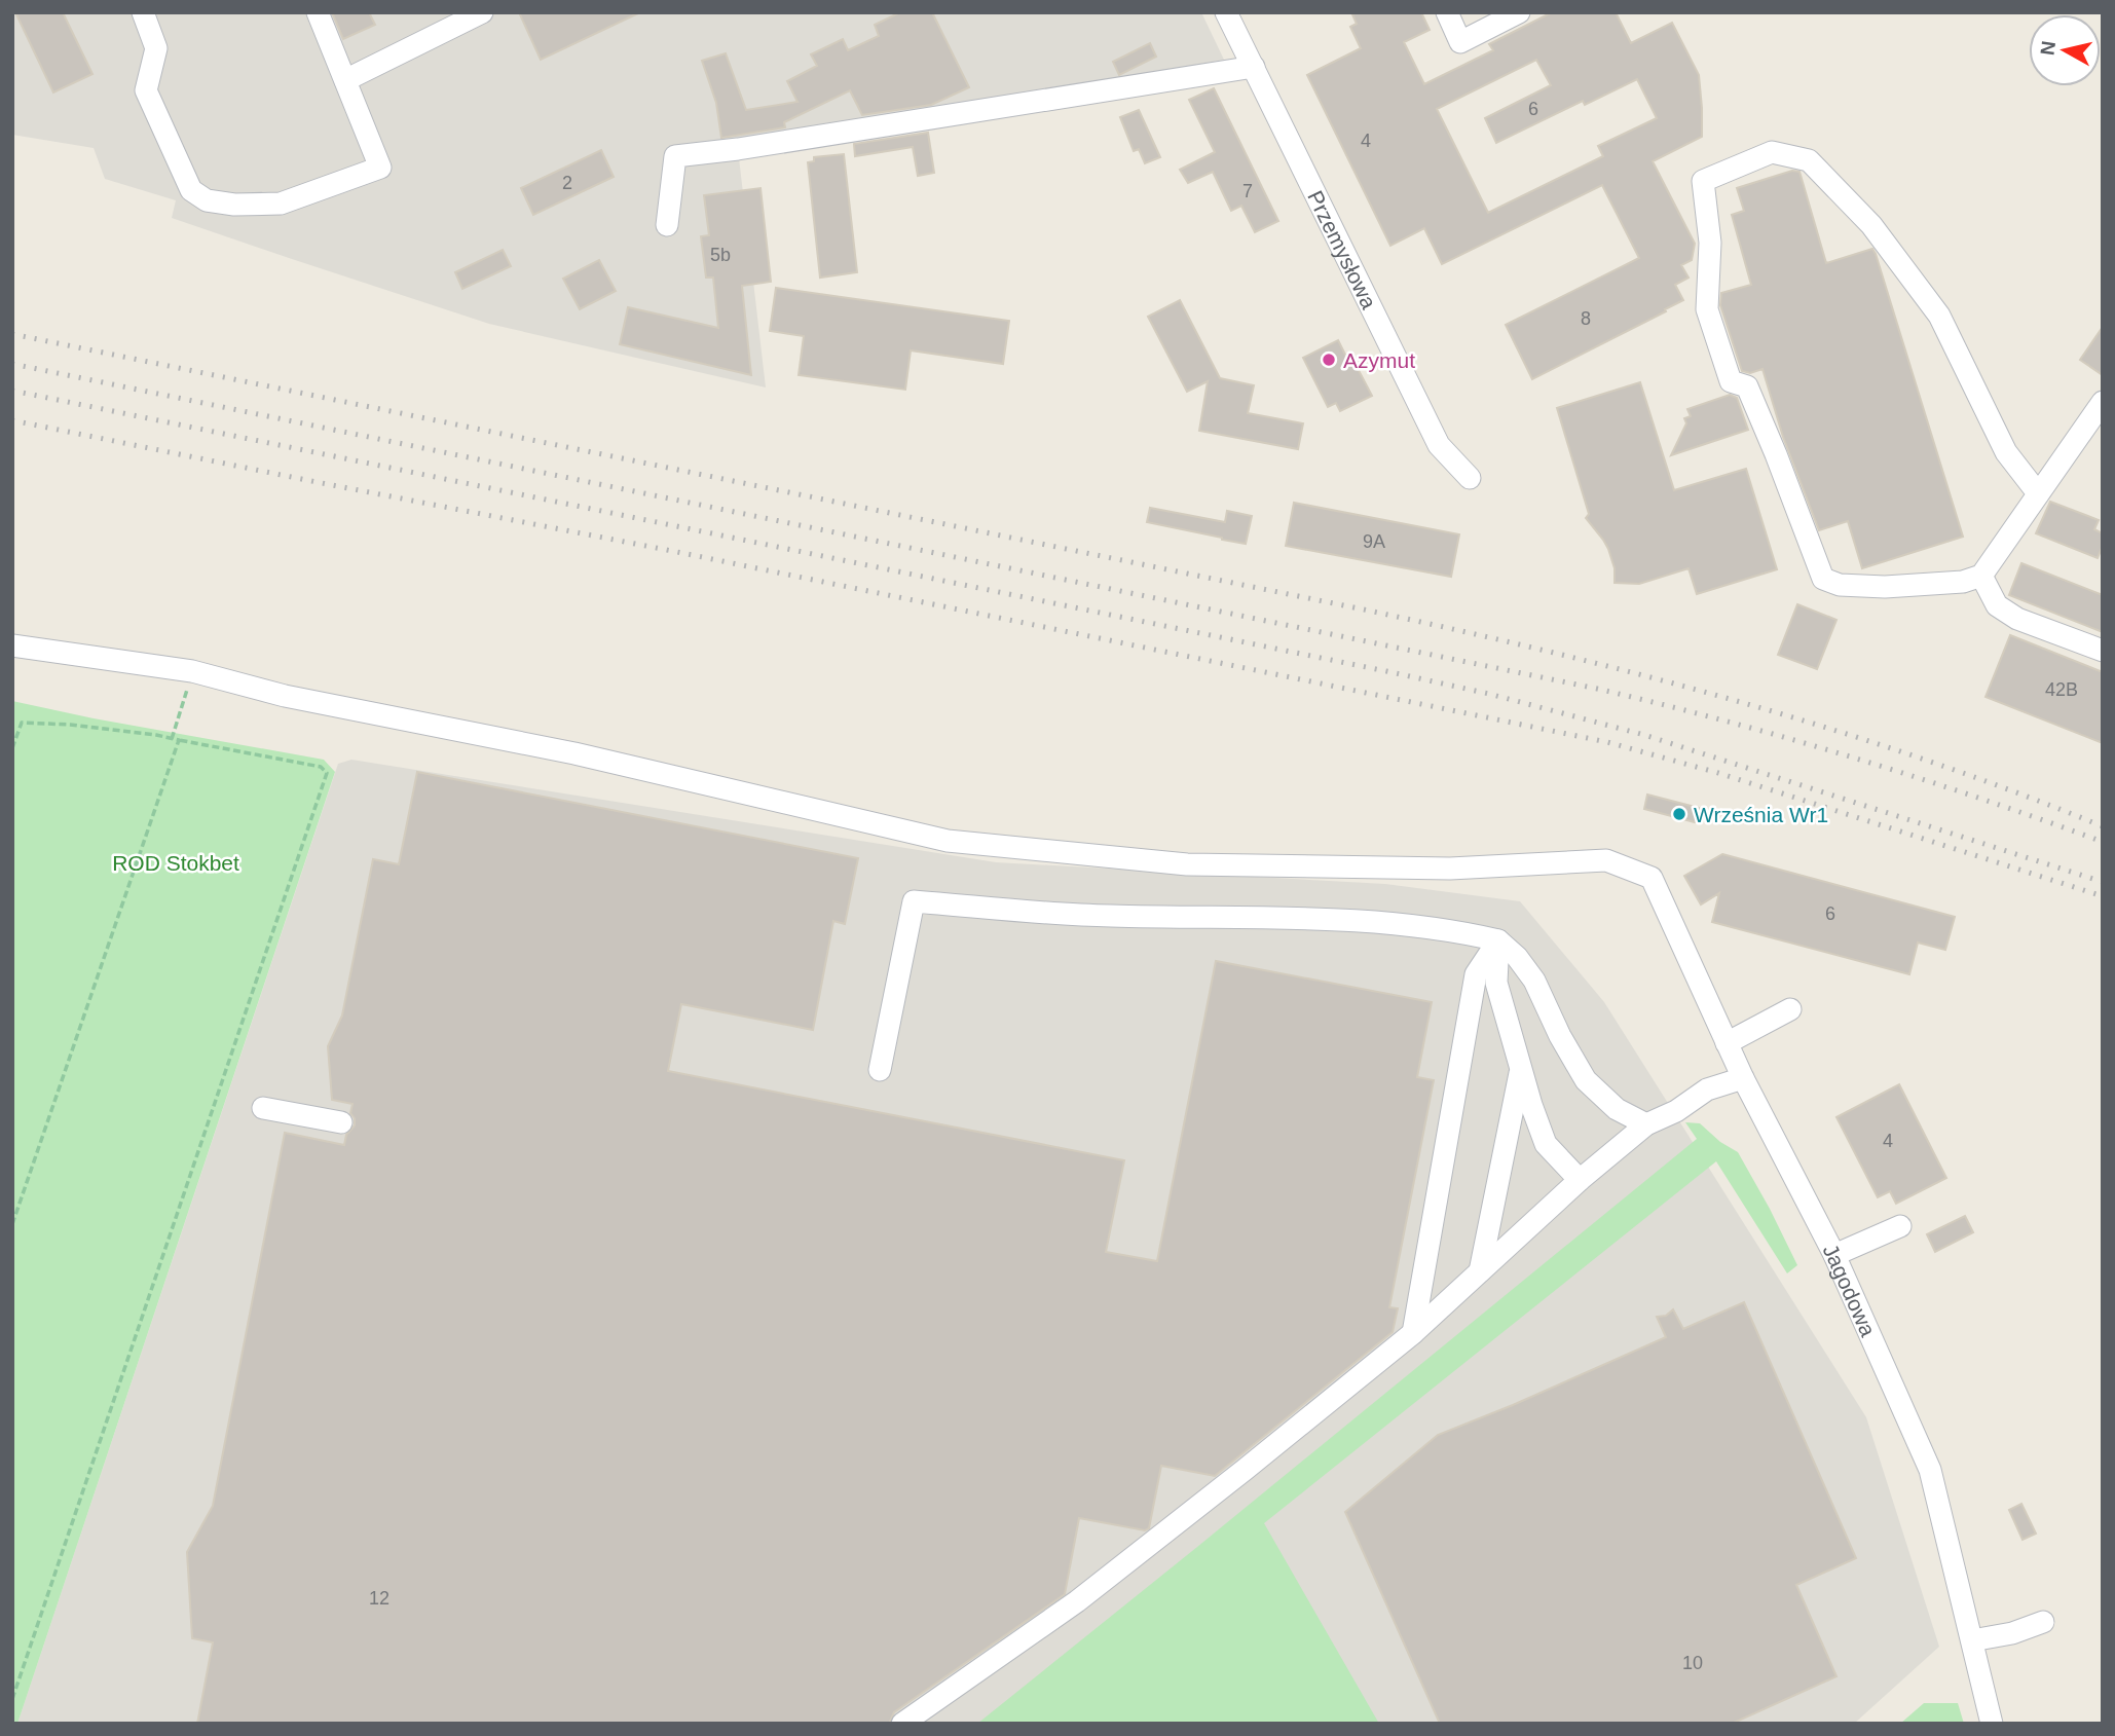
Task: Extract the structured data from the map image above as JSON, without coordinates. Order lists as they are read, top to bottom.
{
  "streets": {
    "street": ["Przemysłowa", "Jagodowa"]
  },
  "parks": ["ROD Stokbet"],
  "places": ["Azymut", "Września Wr1"],
  "house_numbers": [
    "6",
    "4",
    "2",
    "7",
    "5b",
    "8",
    "9A",
    "42B",
    "6",
    "4",
    "12",
    "10"
  ],
  "north": "left"
}
